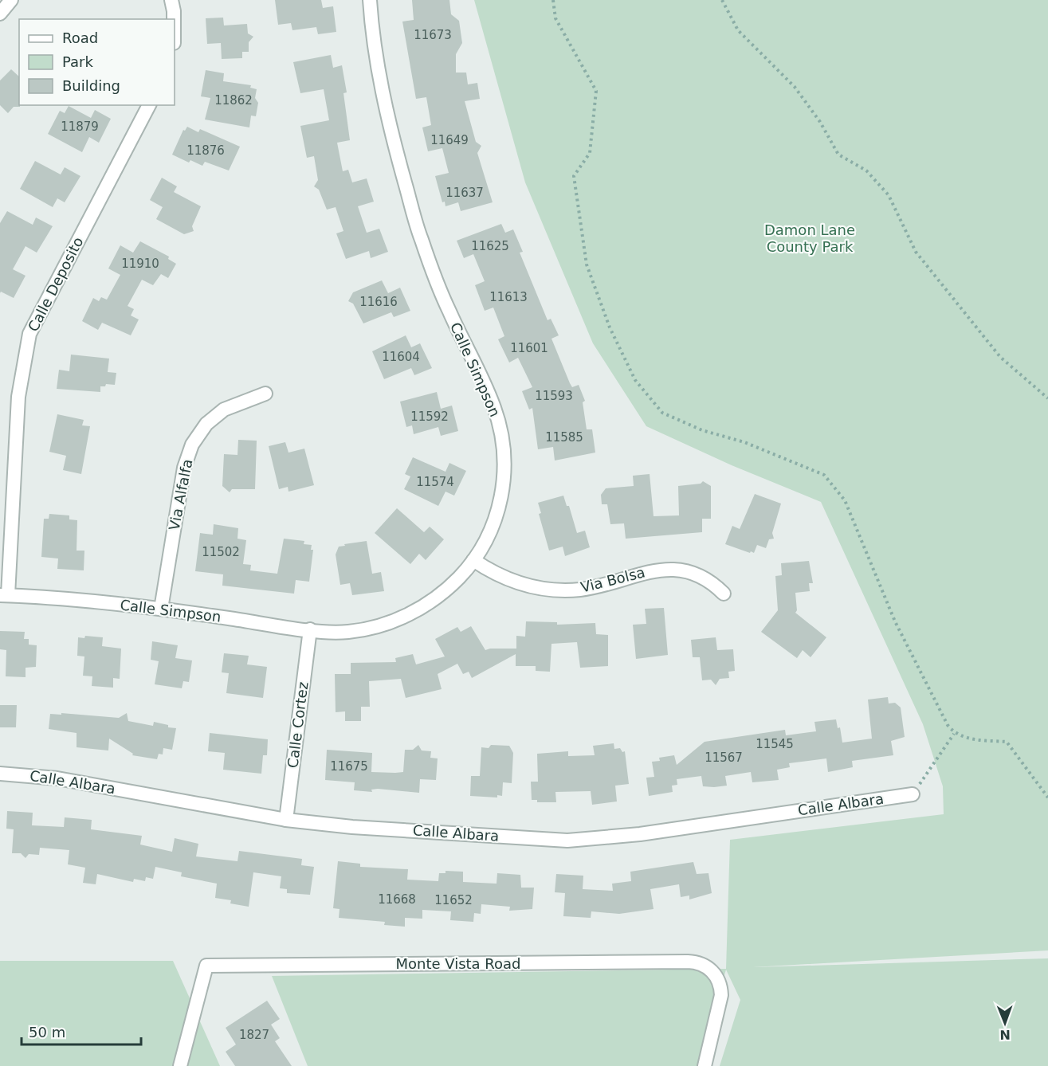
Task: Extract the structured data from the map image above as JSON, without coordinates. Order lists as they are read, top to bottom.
{
  "streets": {
    "street": [
      "Calle Deposito",
      "Calle Simpson",
      "Via Alfalfa",
      "Via Bolsa",
      "Calle Cortez",
      "Calle Albara",
      "Monte Vista Road"
    ]
  },
  "crossings": [
    ["Calle Deposito", "Calle Simpson"],
    ["Calle Simpson", "Via Alfalfa"],
    ["Calle Simpson", "Via Bolsa"],
    ["Calle Simpson", "Calle Cortez"],
    ["Calle Cortez", "Calle Albara"]
  ],
  "parks": ["Damon Lane County Park"],
  "house_numbers": [
    "11673",
    "11862",
    "11879",
    "11649",
    "11876",
    "11637",
    "11625",
    "11910",
    "11613",
    "11616",
    "11601",
    "11604",
    "11593",
    "11592",
    "11585",
    "11574",
    "11502",
    "11545",
    "11567",
    "11675",
    "11668",
    "11652",
    "1827"
  ],
  "legend": ["Road", "Park", "Building"],
  "scale_bar": "50 m",
  "north": "bottom"
}
